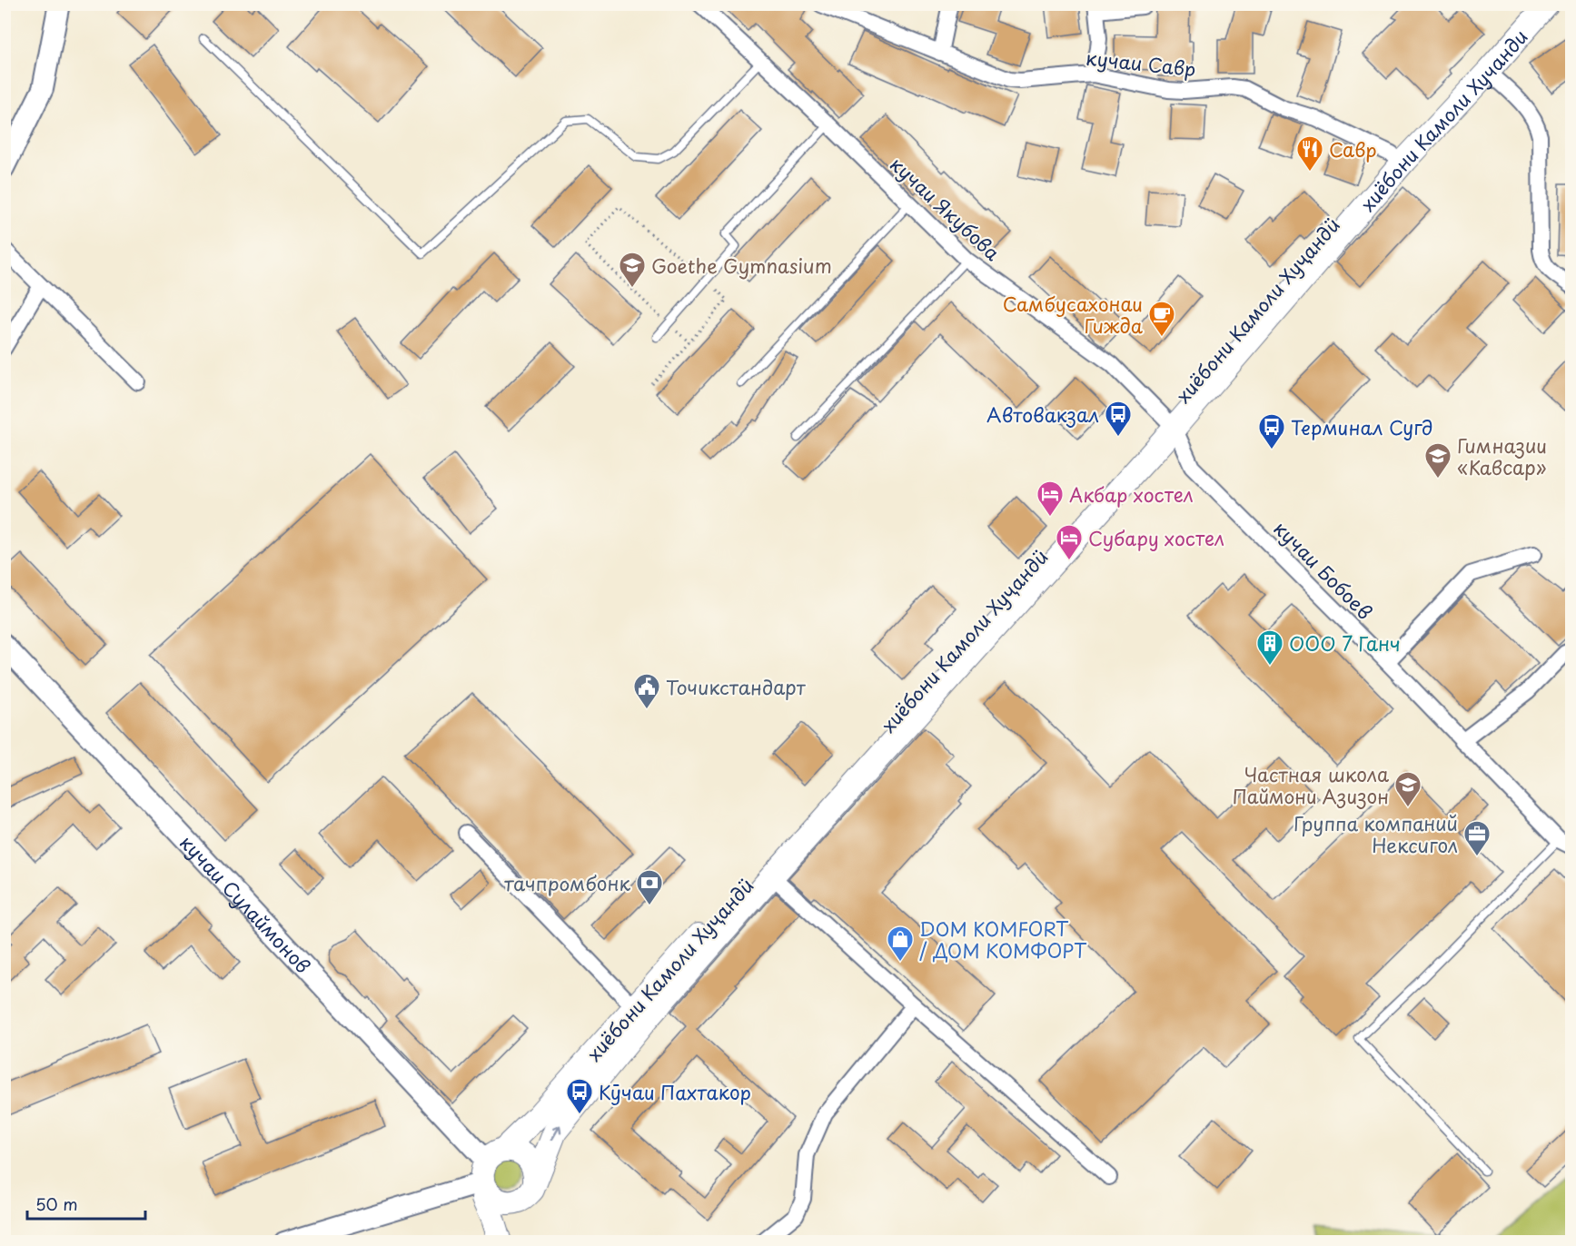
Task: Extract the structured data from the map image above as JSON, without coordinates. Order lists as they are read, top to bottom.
{
  "streets": {
    "main road": ["хиёбони Камоли Хучанди", "хиёбони Камоли Хуҷандӣ", "кучаи Сулаймонов"],
    "street": ["кучаи Савр", "кучаи Якубова", "кучаи Бобоев"]
  },
  "crossings": [
    ["кучаи Савр", "хиёбони Камоли Хуҷандӣ"],
    ["хиёбони Камоли Хучанди", "кучаи Якубова"],
    ["хиёбони Камоли Хучанди", "хиёбони Камоли Хуҷандӣ"],
    ["хиёбони Камоли Хучанди", "кучаи Бобоев"],
    ["кучаи Якубова", "хиёбони Камоли Хуҷандӣ"],
    ["кучаи Якубова", "кучаи Бобоев"],
    ["хиёбони Камоли Хуҷандӣ", "кучаи Бобоев"],
    ["хиёбони Камоли Хуҷандӣ", "кучаи Сулаймонов"]
  ],
  "places": {
    "restaurant": ["Савр"],
    "school or university": ["Goethe Gymnasium", "Гимназии «Кавсар»", "Частная школа Паймони Азизон"],
    "cafe": ["Самбусахонаи Гижда"],
    "bus stop": ["Автовакзал", "Терминал Сугд", "Кӯчаи Пахтакор"],
    "hotel": ["Акбар хостел", "Субару хостел"],
    "building": ["ООО 7 Ганч"],
    "public building": ["Точикстандарт"],
    "office": ["Группа компаний Нексигол"],
    "bank": ["тачпромбонк"],
    "shop": ["DOM KOMFORT / ДОМ КОМФОРТ"]
  },
  "scale_bar": "50 m"
}
